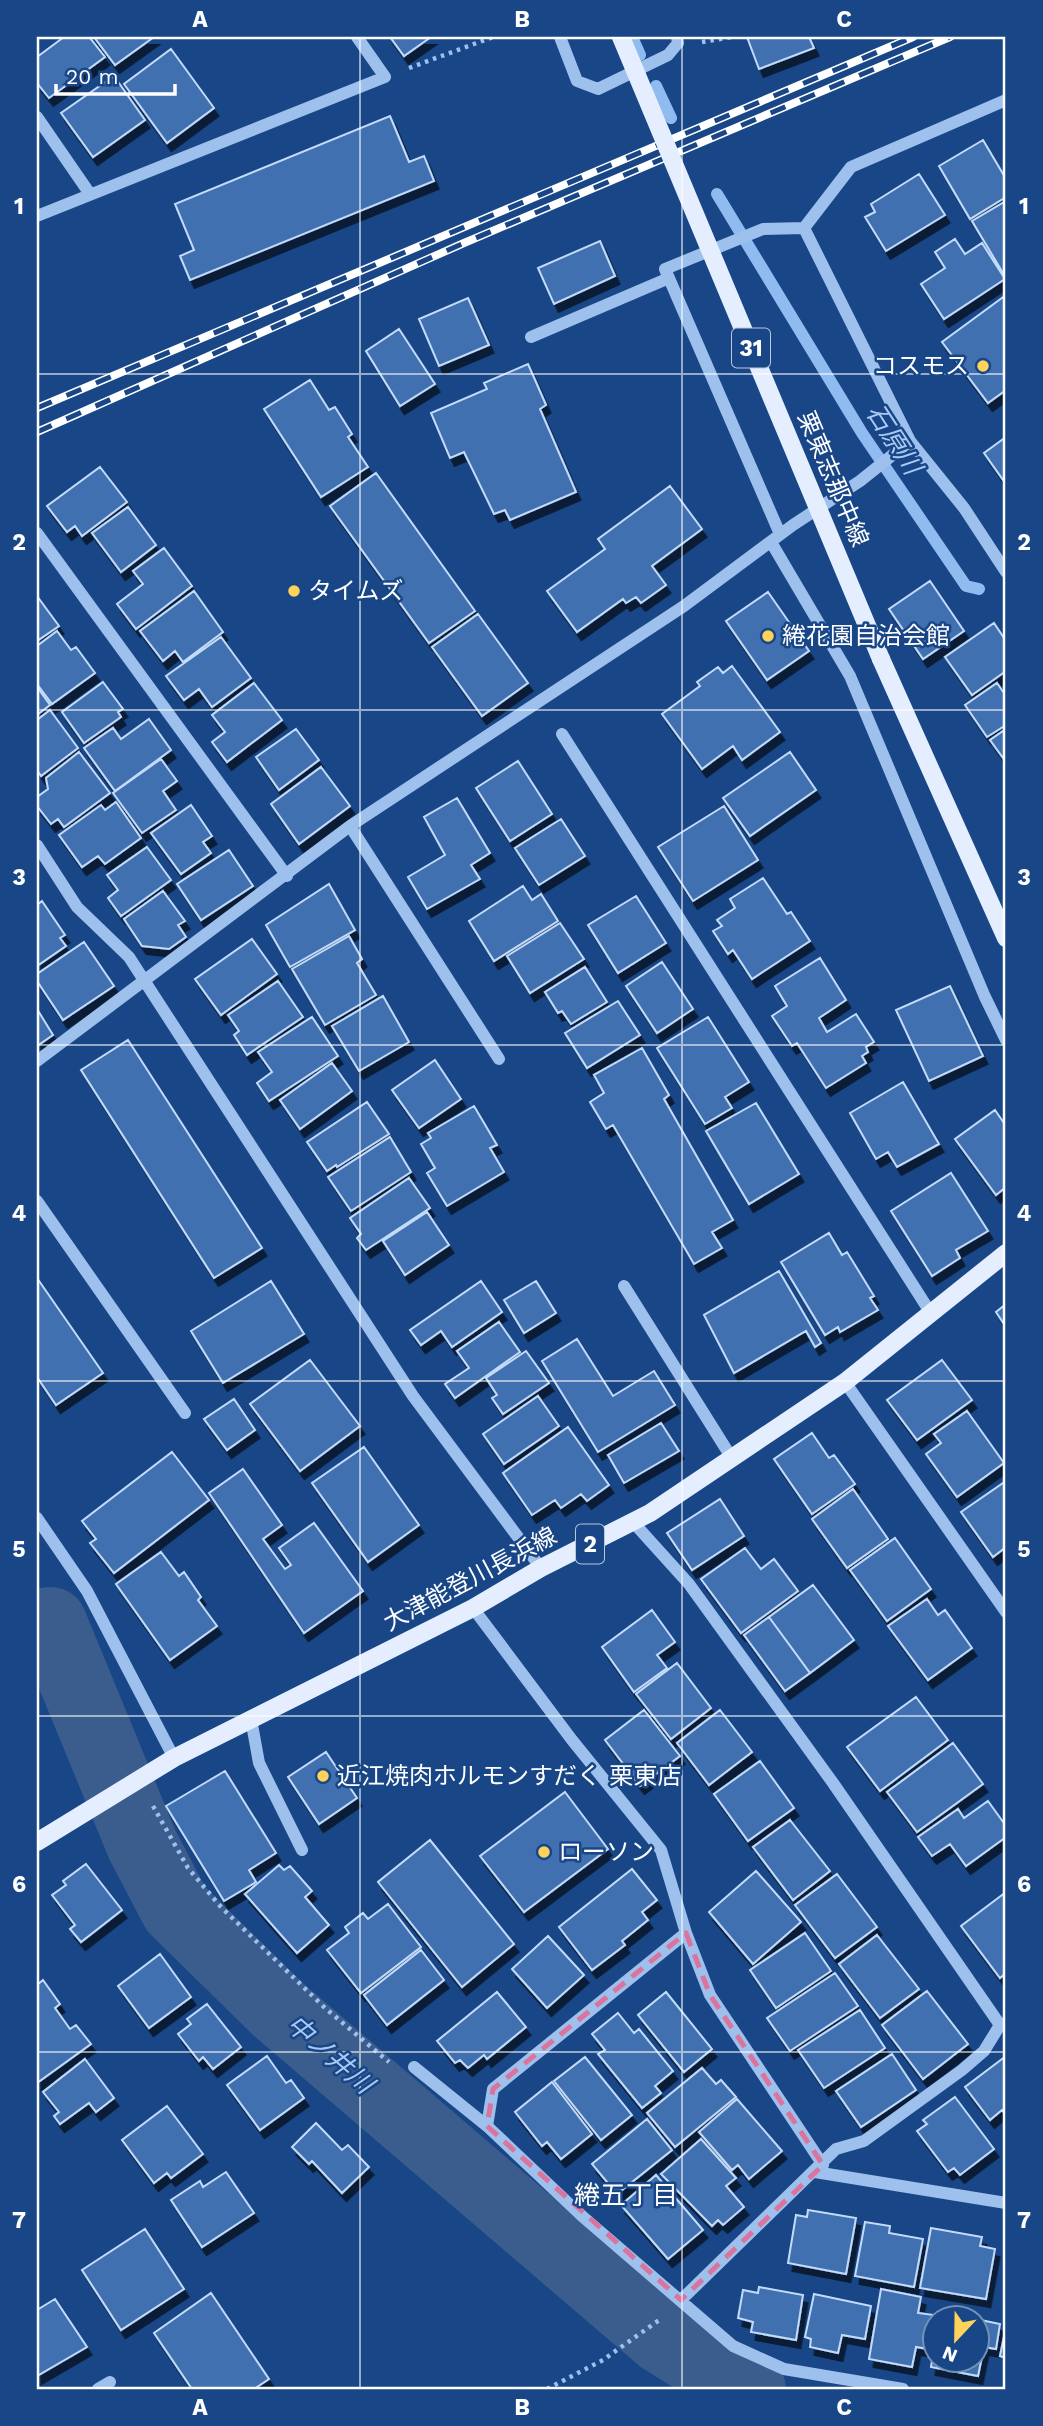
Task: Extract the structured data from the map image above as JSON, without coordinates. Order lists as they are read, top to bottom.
{
  "streets": {
    "main road": [
      "31",
      "栗東志那中線",
      "2",
      "大津能登川長浜線"
    ]
  },
  "districts": ["綣五丁目"],
  "water": ["石原川", "中ノ井川"],
  "places": [
    "コスモス",
    "タイムズ",
    "綣花園自治会館",
    "近江焼肉ホルモンすだく 栗東店",
    "ローソン"
  ],
  "scale_bar": "20 m",
  "north": "bottom",
  "grid": {
    "columns": ["A", "B", "C"],
    "rows": [
      "1",
      "2",
      "3",
      "4",
      "5",
      "6",
      "7"
    ]
  }
}
